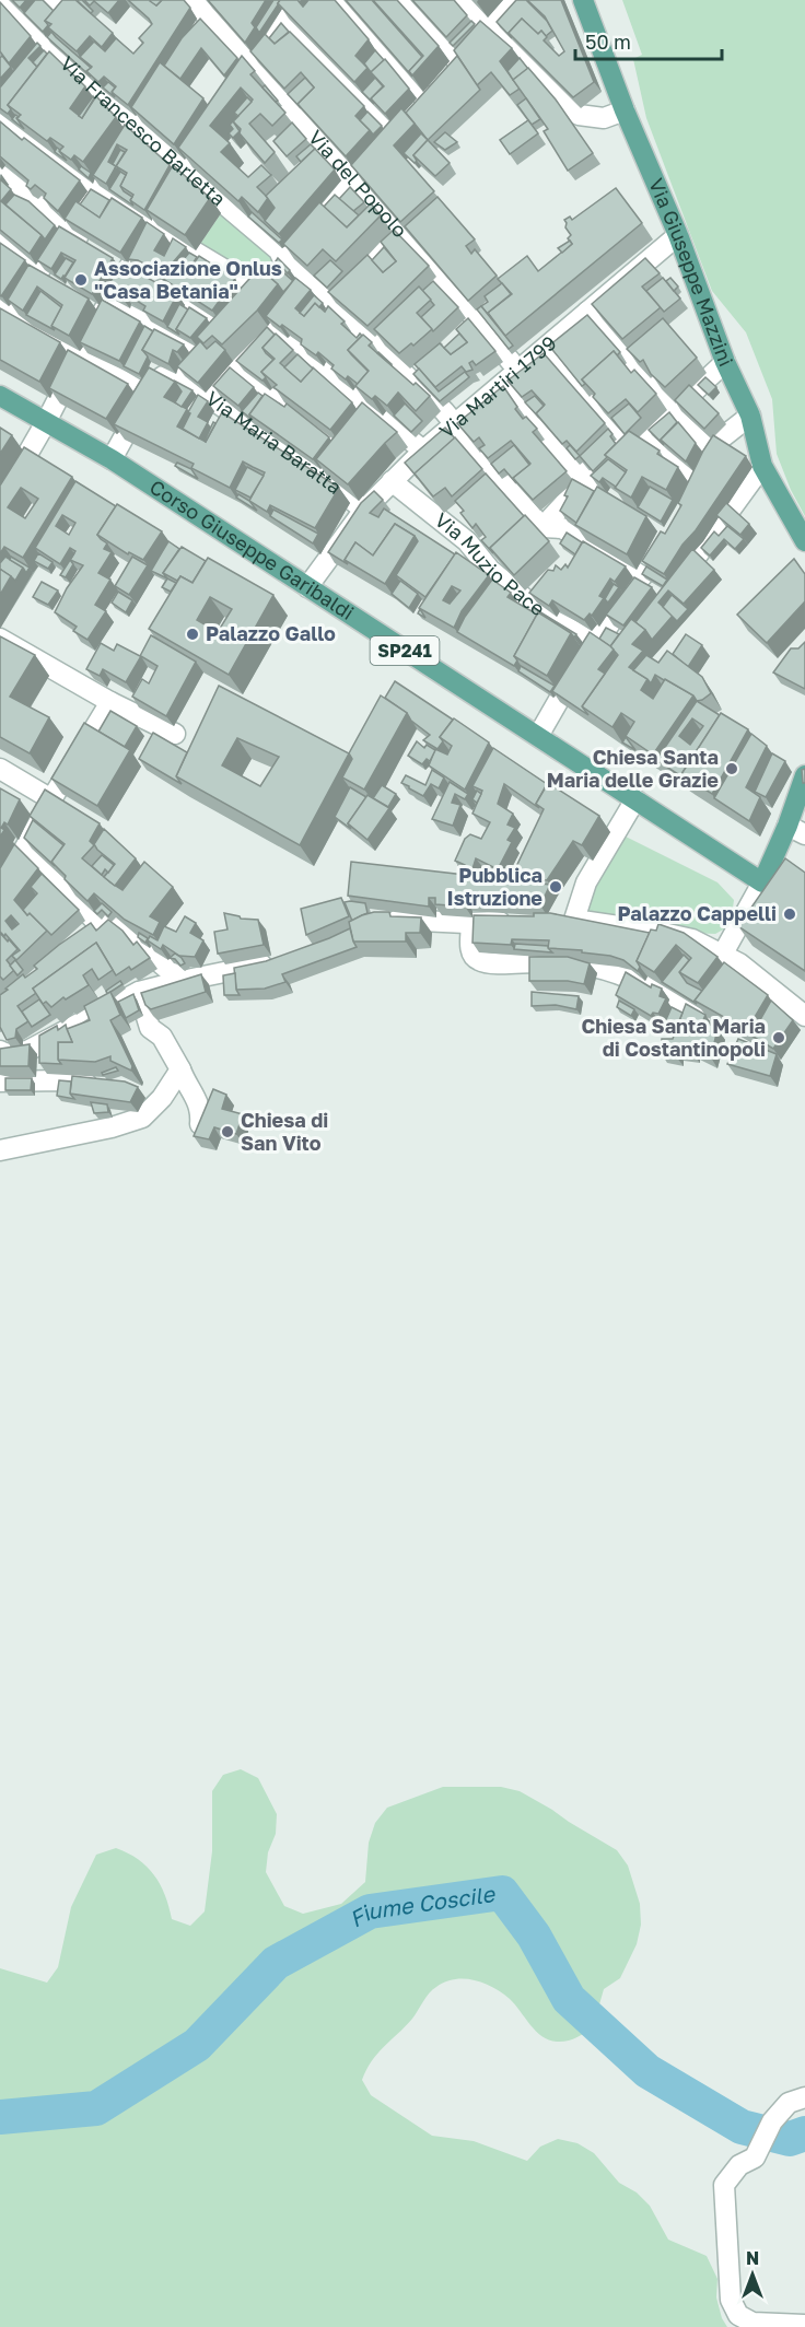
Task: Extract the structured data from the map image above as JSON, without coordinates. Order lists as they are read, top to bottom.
{
  "streets": {
    "main road": ["Via Giuseppe Mazzini", "Corso Giuseppe Garibaldi", "SP241"],
    "street": [
      "Via Francesco Barletta",
      "Via del Popolo",
      "Via Martiri 1799",
      "Via Maria Baratta",
      "Via Muzio Pace"
    ]
  },
  "crossings": [
    ["Via del Popolo", "Via Martiri 1799"],
    ["Via Giuseppe Mazzini", "Via Martiri 1799"],
    ["Via Martiri 1799", "Via Maria Baratta"],
    ["Via Martiri 1799", "Corso Giuseppe Garibaldi"],
    ["Via Martiri 1799", "Via Muzio Pace"]
  ],
  "water": ["Fiume Coscile"],
  "places": [
    "Associazione Onlus \"Casa Betania\"",
    "Palazzo Gallo",
    "Chiesa Santa Maria delle Grazie",
    "Pubblica Istruzione",
    "Palazzo Cappelli",
    "Chiesa Santa Maria di Costantinopoli",
    "Chiesa di San Vito"
  ],
  "scale_bar": "50 m",
  "north": "top"
}
